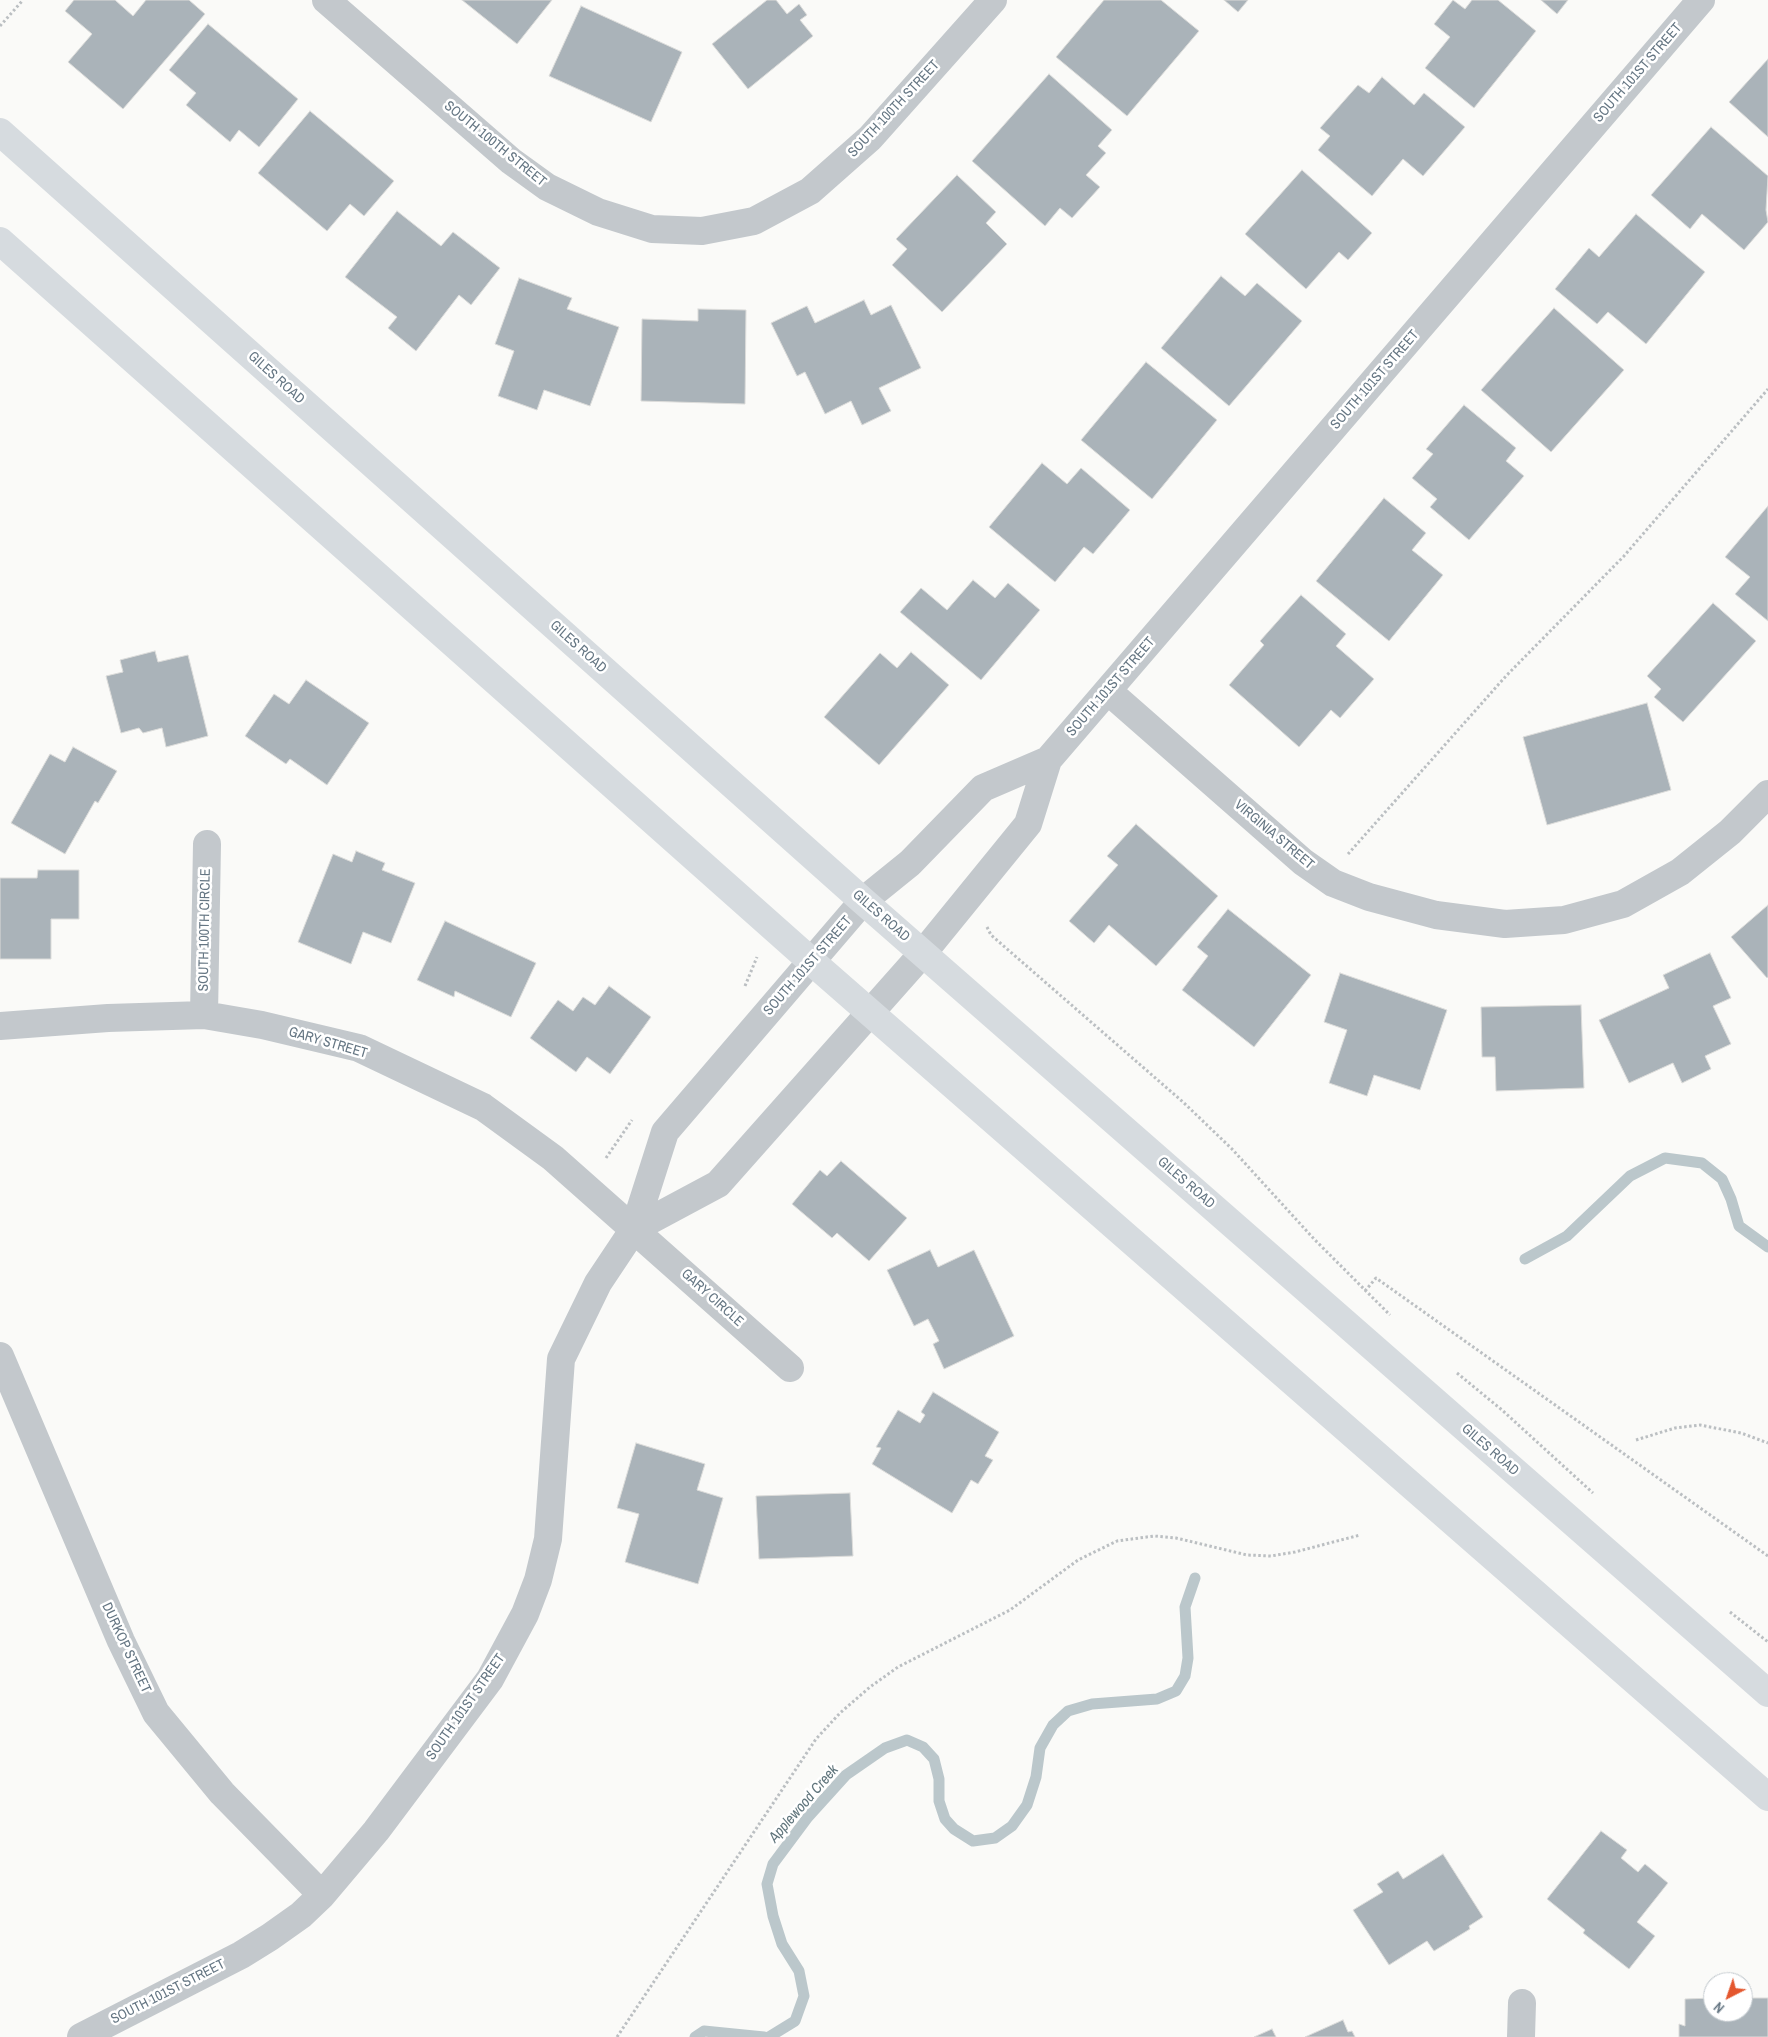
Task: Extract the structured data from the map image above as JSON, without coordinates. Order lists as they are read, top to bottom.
{
  "streets": {
    "main road": ["GILES ROAD"],
    "street": [
      "SOUTH 101ST STREET",
      "SOUTH 100TH STREET",
      "VIRGINIA STREET",
      "SOUTH 100TH CIRCLE",
      "GARY STREET",
      "GARY CIRCLE",
      "DURKOP STREET"
    ]
  },
  "crossings": [
    ["SOUTH 101ST STREET", "GILES ROAD"],
    ["SOUTH 101ST STREET", "VIRGINIA STREET"],
    ["SOUTH 101ST STREET", "GARY STREET"],
    ["SOUTH 101ST STREET", "GARY CIRCLE"],
    ["SOUTH 101ST STREET", "DURKOP STREET"],
    ["SOUTH 100TH CIRCLE", "GARY STREET"],
    ["GARY STREET", "GARY CIRCLE"]
  ],
  "water": ["Applewood Creek"],
  "north": "bottom left"
}
